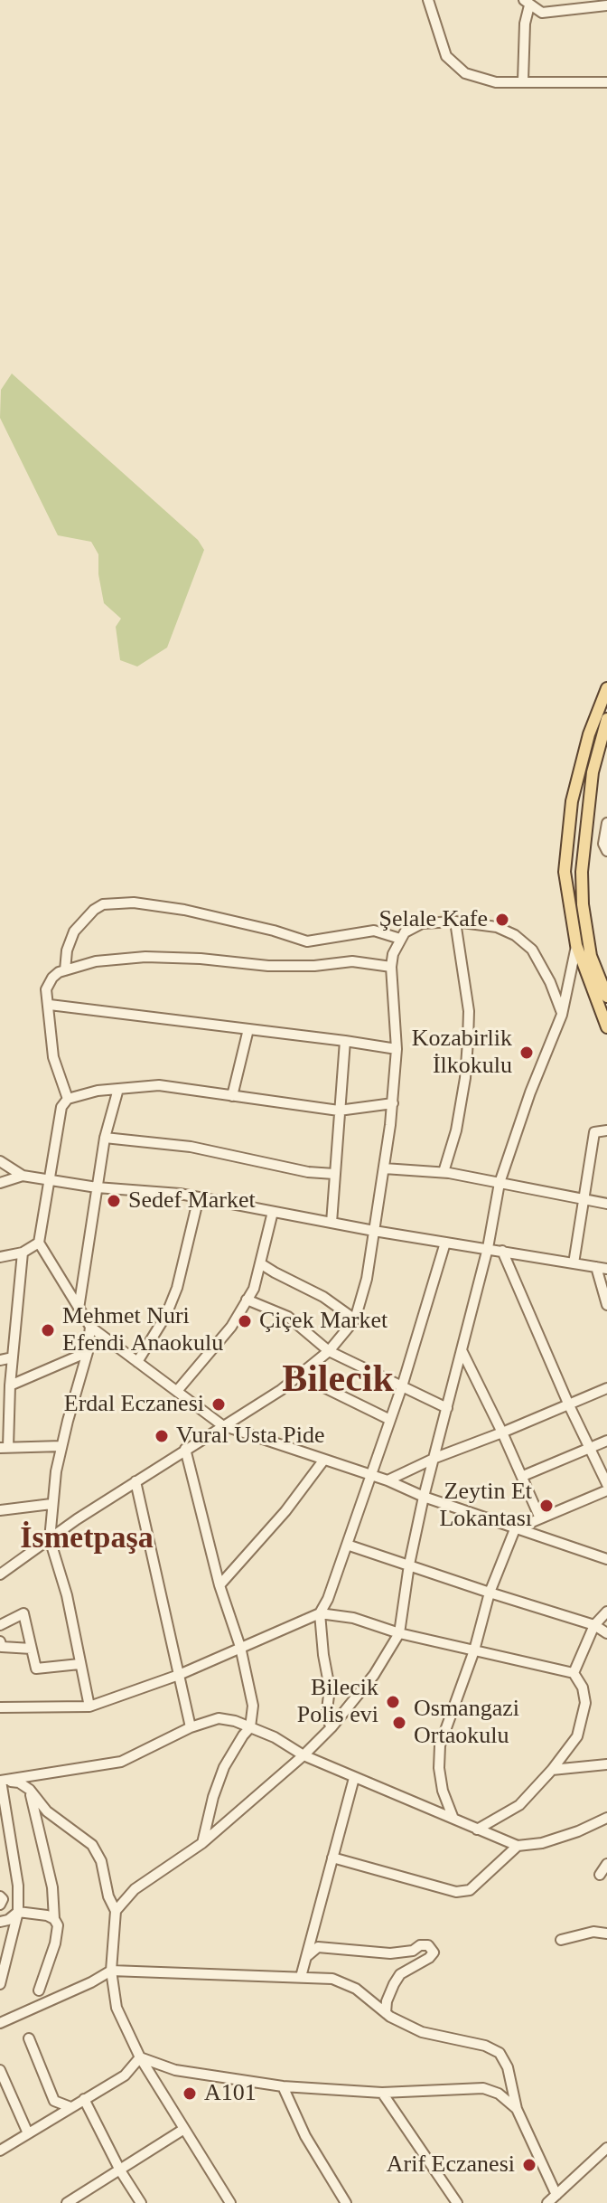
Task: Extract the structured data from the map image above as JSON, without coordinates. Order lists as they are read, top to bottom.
{
  "districts": ["Bilecik", "İsmetpaşa"],
  "places": [
    "Şelale Kafe",
    "Kozabirlik İlkokulu",
    "Sedef Market",
    "Çiçek Market",
    "Mehmet Nuri Efendi Anaokulu",
    "Erdal Eczanesi",
    "Vural Usta Pide",
    "Zeytin Et Lokantası",
    "Bilecik Polis evi",
    "Osmangazi Ortaokulu",
    "A101",
    "Arif Eczanesi"
  ]
}
